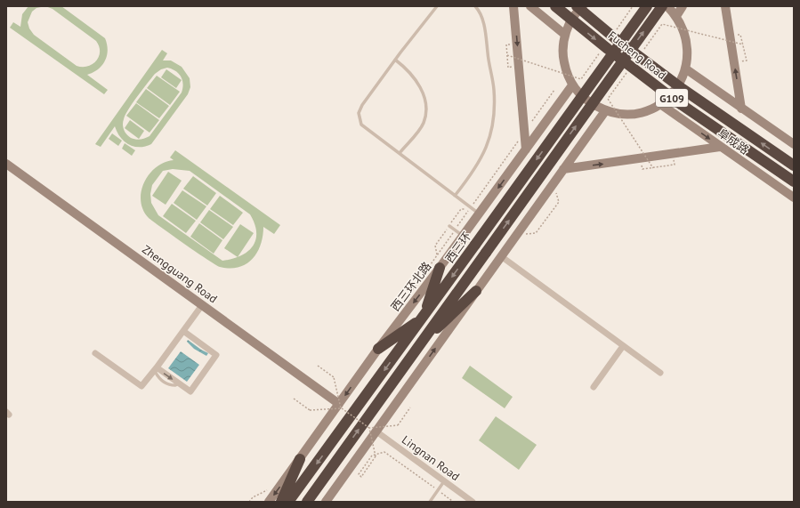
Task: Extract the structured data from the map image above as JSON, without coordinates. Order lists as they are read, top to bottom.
{
  "streets": {
    "highway": ["Fucheng Road", "G109", "西三环"],
    "street": [
      "阜成路",
      "Zhengguang Road",
      "西三环北路",
      "Lingnan Road"
    ]
  },
  "crossings": [
    ["Zhengguang Road", "西三环北路"]
  ]
}
